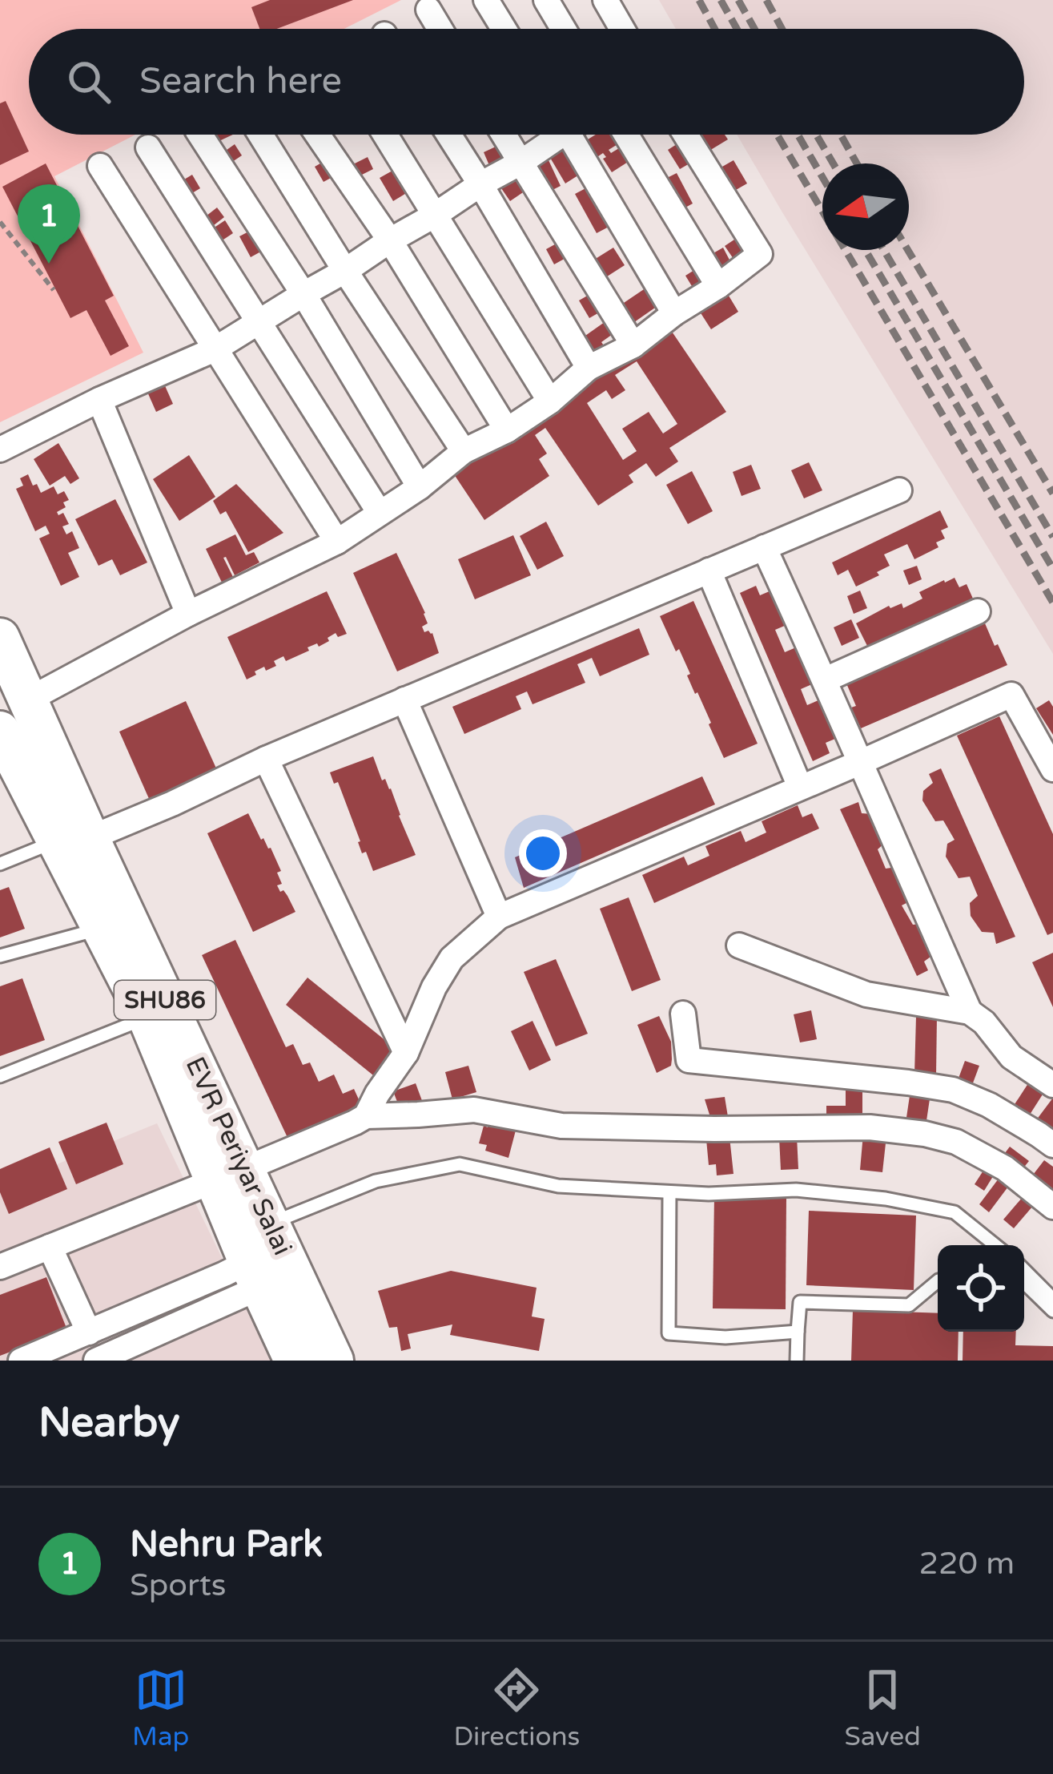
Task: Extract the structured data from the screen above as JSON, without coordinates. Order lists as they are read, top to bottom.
{
  "streets": {
    "main road": ["SHU86", "EVR Periyar Salai"]
  },
  "north": "left",
  "page": {
    "search": "Search here",
    "pins": "1",
    "heading": "Nearby",
    "list": [
      {
        "mark": "1",
        "name": "Nehru Park",
        "note": "Sports",
        "value": "220 m"
      }
    ],
    "nav": ["Map", "Directions", "Saved"]
  }
}
